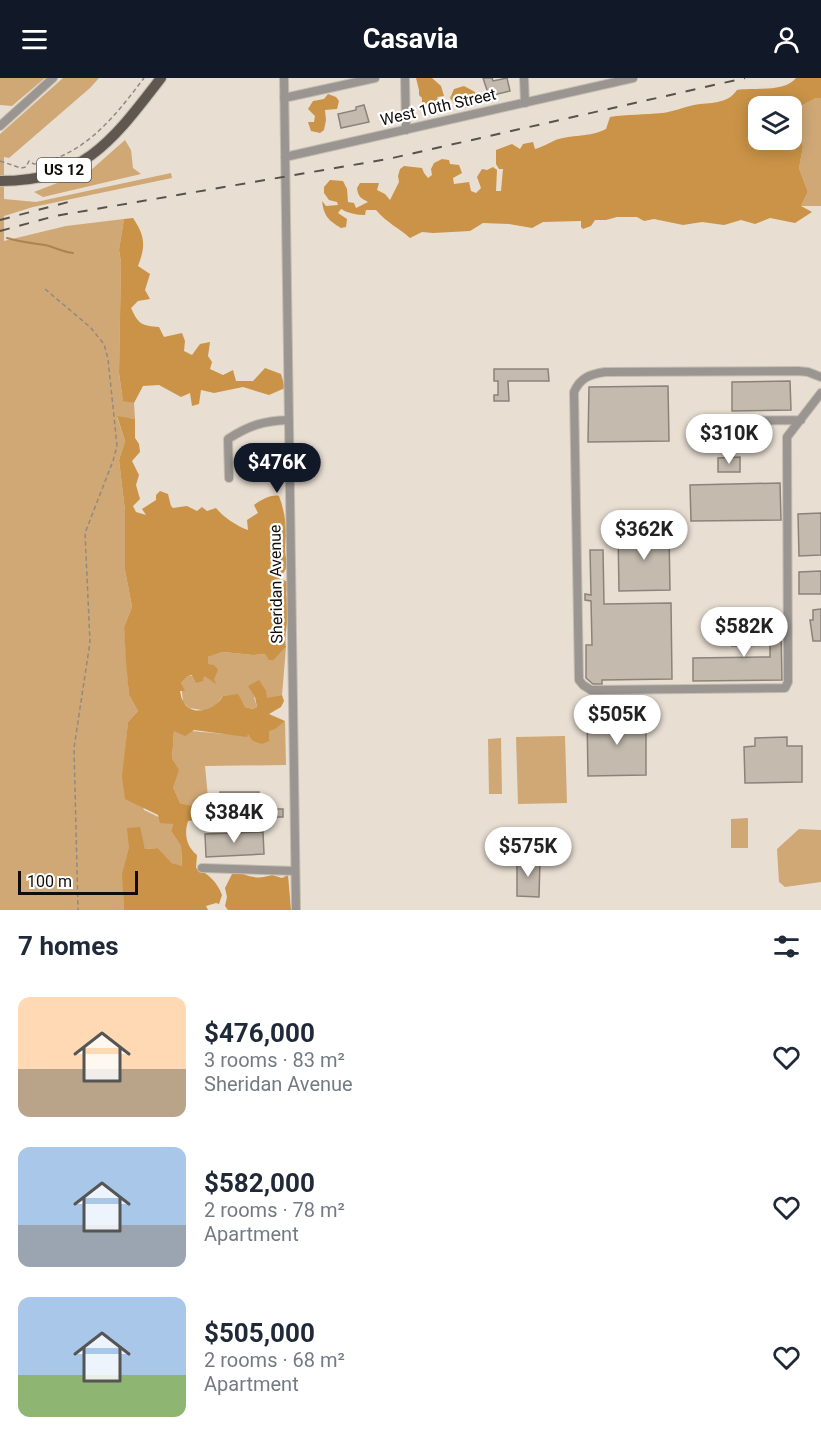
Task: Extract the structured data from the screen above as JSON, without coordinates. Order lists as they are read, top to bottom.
{
  "streets": {
    "main road": ["US 12"],
    "street": ["West 10th Street", "Sheridan Avenue"]
  },
  "crossings": [
    ["West 10th Street", "Sheridan Avenue"]
  ],
  "scale_bar": "100 m",
  "page": {
    "header": "Casavia",
    "price": [
      "$310K",
      "$476K",
      "$362K",
      "$582K",
      "$505K",
      "$384K",
      "$575K"
    ],
    "scale": "100 m",
    "heading": "7 homes",
    "list": [
      {
        "name": "$476,000",
        "note": "3 rooms · 83 m² · Sheridan Avenue"
      },
      {
        "name": "$582,000",
        "note": "2 rooms · 78 m² · Apartment"
      },
      {
        "name": "$505,000",
        "note": "2 rooms · 68 m² · Apartment"
      }
    ]
  }
}
